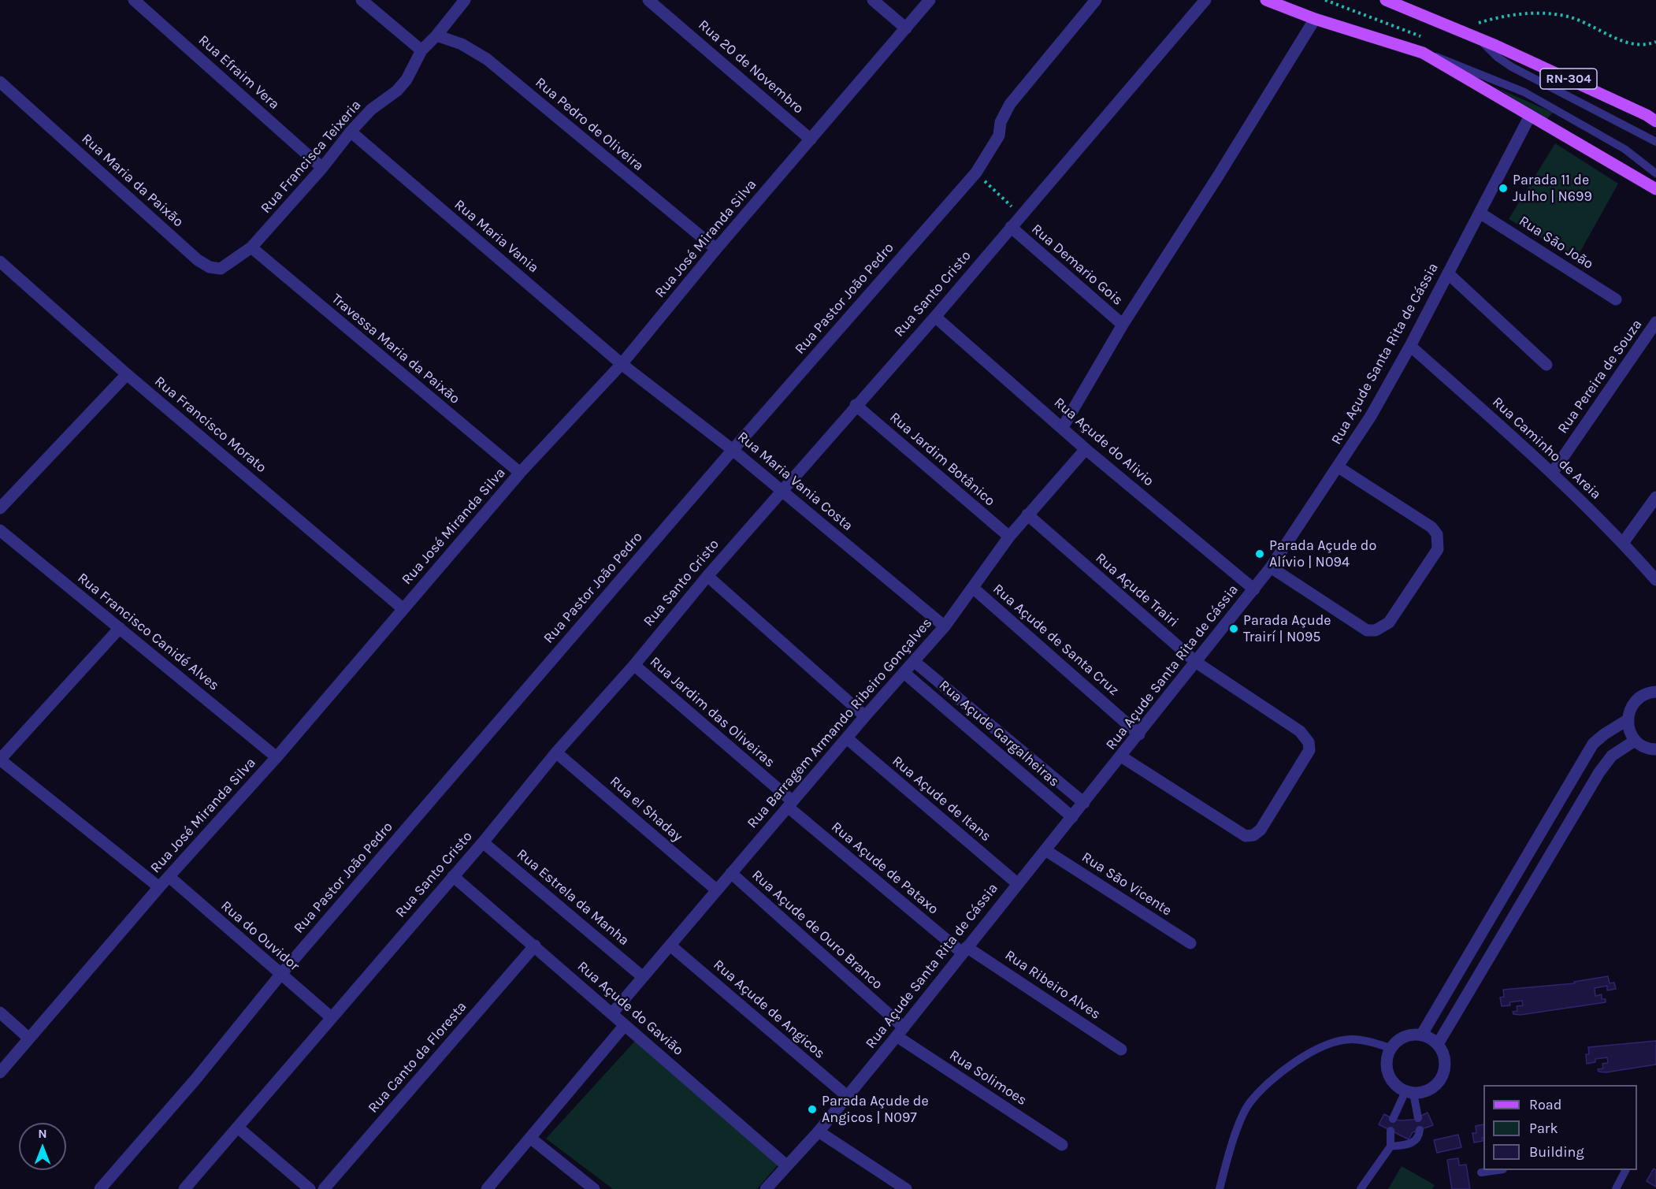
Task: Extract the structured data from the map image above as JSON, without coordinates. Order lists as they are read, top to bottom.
{
  "streets": {
    "main road": ["RN-304"],
    "street": [
      "Rua 20 de Novembro",
      "Rua Efraim Vera",
      "Rua Pedro de Oliveira",
      "Rua Francisca Teixeria",
      "Rua Maria da Paixão",
      "Rua Maria Vania",
      "Rua José Miranda Silva",
      "Rua São João",
      "Rua Demario Gois",
      "Rua Santo Cristo",
      "Rua Pastor João Pedro",
      "Travessa Maria da Paixão",
      "Rua Açude Santa Rita de Cássia",
      "Rua Pereira de Souza",
      "Rua Francisco Morato",
      "Rua Açude do Alivio",
      "Rua Caminho de Areia",
      "Rua Jardim Botânico",
      "Rua Maria Vania Costa",
      "Rua Açude Trairi",
      "Rua Francisco Canidé Alves",
      "Rua Açude de Santa Cruz",
      "Rua Jardim das Oliveiras",
      "Rua Barragem Armando Ribeiro Gonçalves",
      "Rua Açude Gargalheiras",
      "Rua Açude de Itans",
      "Rua el Shaday",
      "Rua Açude de Pataxo",
      "Rua São Vicente",
      "Rua Estrela da Manha",
      "Rua Açude de Ouro Branco",
      "Rua do Ouvidor",
      "Rua Ribeiro Alves",
      "Rua Açude do Gavião",
      "Rua Açude de Angicos",
      "Rua Canto da Floresta",
      "Rua Solimoes"
    ]
  },
  "crossings": [
    ["Rua 20 de Novembro", "Rua José Miranda Silva"],
    ["Rua Efraim Vera", "Rua Francisca Teixeria"],
    ["Rua Pedro de Oliveira", "Rua Francisca Teixeria"],
    ["Rua Pedro de Oliveira", "Rua José Miranda Silva"],
    ["Rua Francisca Teixeria", "Rua Maria da Paixão"],
    ["Rua Francisca Teixeria", "Rua Maria Vania"],
    ["Rua Francisca Teixeria", "Travessa Maria da Paixão"],
    ["Rua Maria da Paixão", "Travessa Maria da Paixão"],
    ["Rua Maria Vania", "Rua José Miranda Silva"],
    ["Rua Maria Vania", "Rua Maria Vania Costa"],
    ["Rua José Miranda Silva", "Travessa Maria da Paixão"],
    ["Rua José Miranda Silva", "Rua Francisco Morato"],
    ["Rua José Miranda Silva", "Rua Maria Vania Costa"],
    ["Rua José Miranda Silva", "Rua Francisco Canidé Alves"],
    ["Rua José Miranda Silva", "Rua do Ouvidor"],
    ["Rua São João", "Rua Açude Santa Rita de Cássia"],
    ["Rua Demario Gois", "Rua Santo Cristo"],
    ["Rua Santo Cristo", "Rua Açude do Alivio"],
    ["Rua Santo Cristo", "Rua Jardim Botânico"],
    ["Rua Santo Cristo", "Rua Maria Vania Costa"],
    ["Rua Santo Cristo", "Rua Jardim das Oliveiras"],
    ["Rua Santo Cristo", "Rua el Shaday"],
    ["Rua Santo Cristo", "Rua Estrela da Manha"],
    ["Rua Santo Cristo", "Rua do Ouvidor"],
    ["Rua Santo Cristo", "Rua Açude do Gavião"],
    ["Rua Pastor João Pedro", "Rua Maria Vania Costa"],
    ["Rua Pastor João Pedro", "Rua do Ouvidor"],
    ["Rua Açude Santa Rita de Cássia", "Rua Açude do Alivio"],
    ["Rua Açude Santa Rita de Cássia", "Rua Caminho de Areia"],
    ["Rua Açude Santa Rita de Cássia", "Rua Açude Trairi"],
    ["Rua Açude Santa Rita de Cássia", "Rua Açude de Santa Cruz"],
    ["Rua Açude Santa Rita de Cássia", "Rua Açude Gargalheiras"],
    ["Rua Açude Santa Rita de Cássia", "Rua Açude de Itans"],
    ["Rua Açude Santa Rita de Cássia", "Rua Açude de Pataxo"],
    ["Rua Açude Santa Rita de Cássia", "Rua São Vicente"],
    ["Rua Açude Santa Rita de Cássia", "Rua Açude de Ouro Branco"],
    ["Rua Açude Santa Rita de Cássia", "Rua Ribeiro Alves"],
    ["Rua Açude Santa Rita de Cássia", "Rua Açude do Gavião"],
    ["Rua Açude Santa Rita de Cássia", "Rua Açude de Angicos"],
    ["Rua Açude Santa Rita de Cássia", "Rua Solimoes"],
    ["Rua Pereira de Souza", "Rua Caminho de Areia"],
    ["Rua Açude do Alivio", "Rua Barragem Armando Ribeiro Gonçalves"],
    ["Rua Jardim Botânico", "Rua Barragem Armando Ribeiro Gonçalves"],
    ["Rua Maria Vania Costa", "Rua Barragem Armando Ribeiro Gonçalves"],
    ["Rua Açude Trairi", "Rua Barragem Armando Ribeiro Gonçalves"],
    ["Rua Açude de Santa Cruz", "Rua Barragem Armando Ribeiro Gonçalves"],
    ["Rua Jardim das Oliveiras", "Rua Barragem Armando Ribeiro Gonçalves"],
    ["Rua Jardim das Oliveiras", "Rua Açude de Pataxo"],
    ["Rua Barragem Armando Ribeiro Gonçalves", "Rua Açude Gargalheiras"],
    ["Rua Barragem Armando Ribeiro Gonçalves", "Rua Açude de Itans"],
    ["Rua Barragem Armando Ribeiro Gonçalves", "Rua el Shaday"],
    ["Rua Barragem Armando Ribeiro Gonçalves", "Rua Açude de Pataxo"],
    ["Rua Barragem Armando Ribeiro Gonçalves", "Rua Estrela da Manha"],
    ["Rua Barragem Armando Ribeiro Gonçalves", "Rua Açude de Ouro Branco"],
    ["Rua Barragem Armando Ribeiro Gonçalves", "Rua Açude do Gavião"],
    ["Rua Barragem Armando Ribeiro Gonçalves", "Rua Açude de Angicos"],
    ["Rua Açude de Pataxo", "Rua Ribeiro Alves"],
    ["Rua Açude de Ouro Branco", "Rua Solimoes"],
    ["Rua Açude do Gavião", "Rua Canto da Floresta"]
  ],
  "places": [
    "Parada 11 de Julho | N699",
    "Parada Açude do Alívio | N094",
    "Parada Açude Trairí | N095",
    "Parada Açude de Angicos | N097"
  ],
  "legend": ["Road", "Park", "Building"],
  "north": "top"
}
